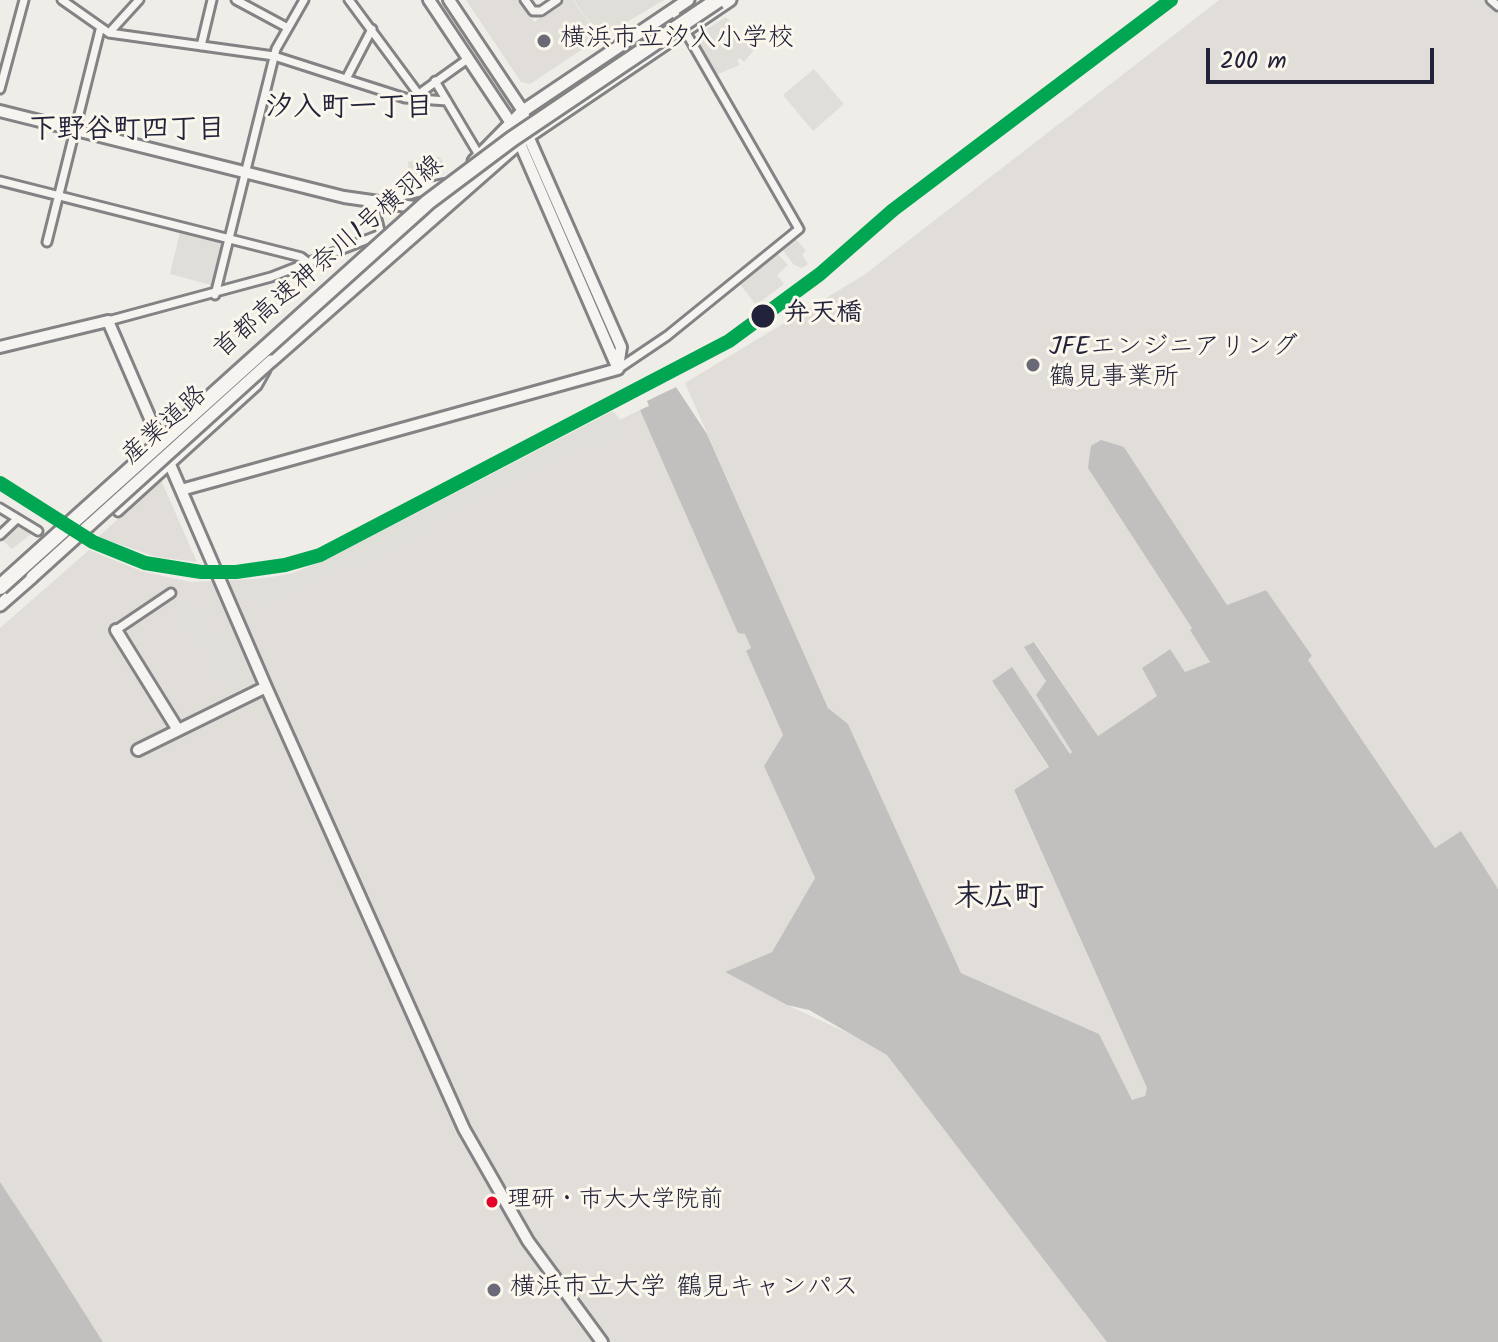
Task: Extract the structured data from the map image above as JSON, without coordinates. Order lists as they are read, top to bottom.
{
  "streets": {
    "highway": ["首都高速神奈川1号横羽線"],
    "main road": ["産業道路"]
  },
  "districts": ["汐入町一丁目", "下野谷町四丁目", "末広町"],
  "places": [
    "横浜市立汐入小学校",
    "弁天橋",
    "JFEエンジニアリング 鶴見事業所",
    "理研・市大大学院前",
    "横浜市立大学 鶴見キャンパス"
  ],
  "scale_bar": "200 m"
}
